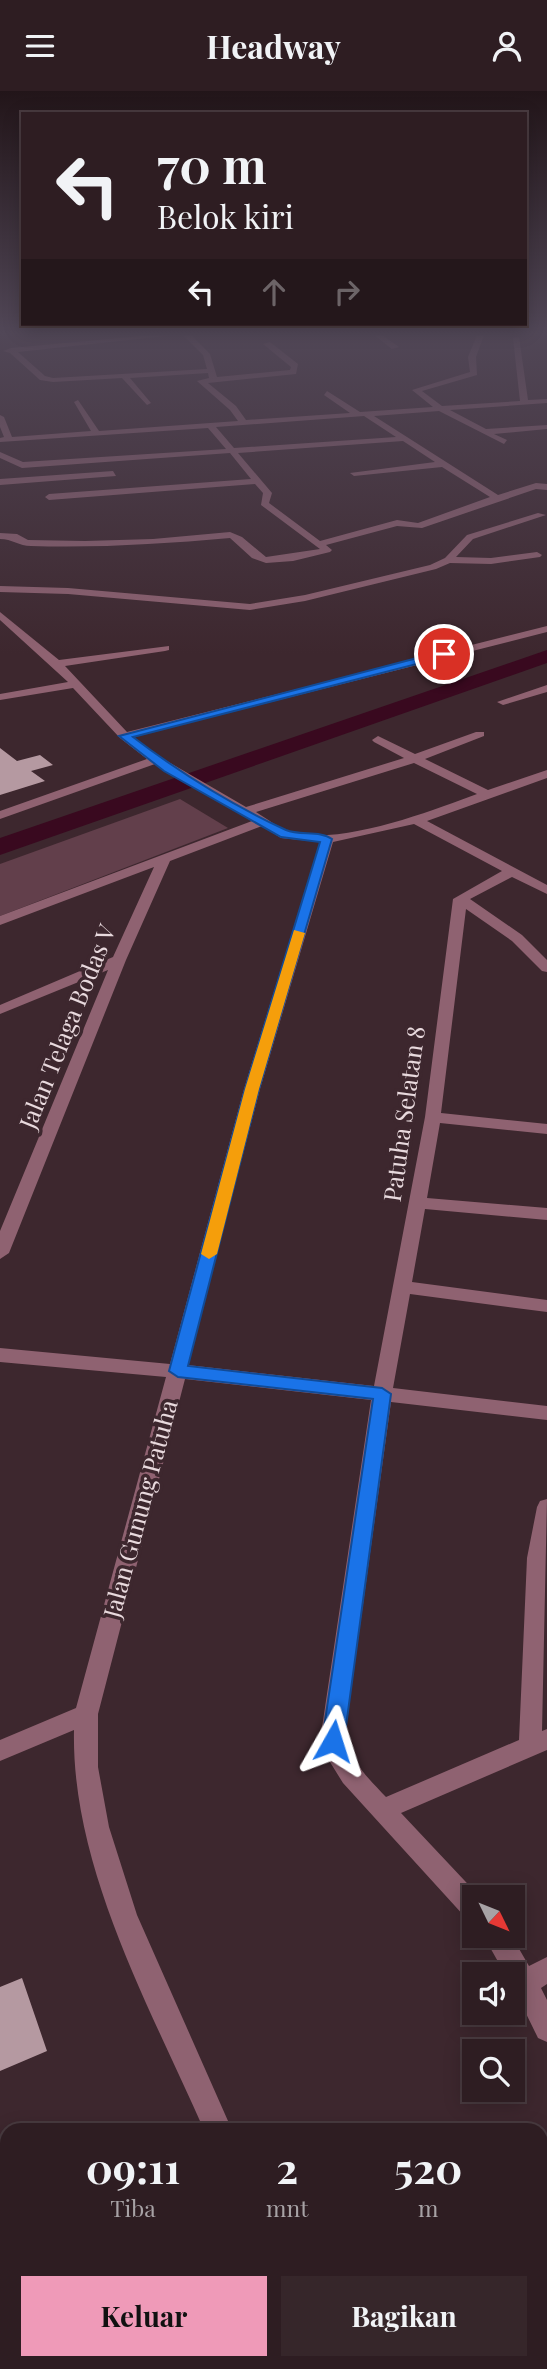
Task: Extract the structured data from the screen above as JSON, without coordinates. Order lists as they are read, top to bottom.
{
  "streets": {
    "street": ["Jalan Telaga Bodas V", "Patuha Selatan 8", "Jalan Gunung Patuha"]
  },
  "north": "bottom right",
  "page": {
    "header": "Headway",
    "turn": ["70 m", "Belok kiri"],
    "eta": [
      "09:11",
      "Tiba",
      "2",
      "mnt",
      "520",
      "m"
    ],
    "buttons": ["Keluar", "Bagikan"]
  }
}
